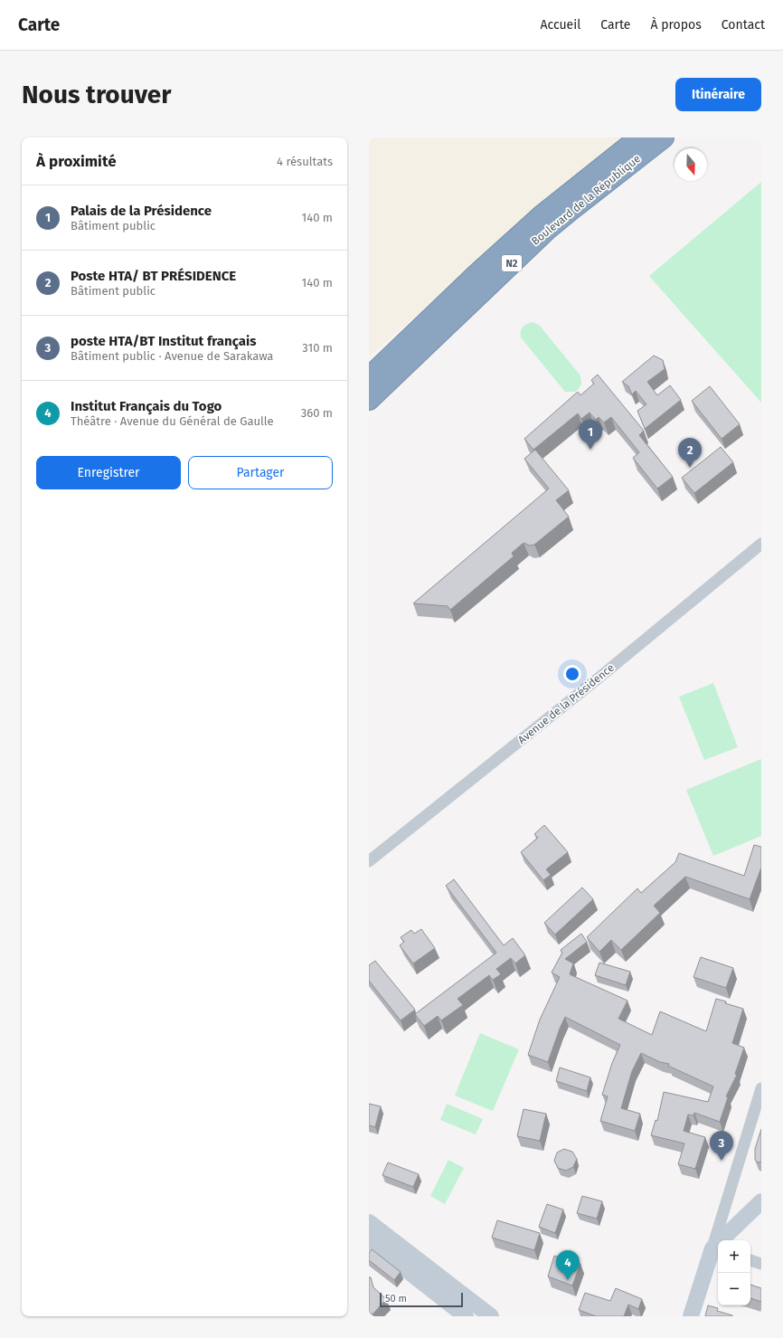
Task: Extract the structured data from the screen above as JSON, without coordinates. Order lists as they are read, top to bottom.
{
  "streets": {
    "highway": ["Boulevard de la République", "N2"],
    "street": ["Avenue de la Présidence"]
  },
  "scale_bar": "50 m",
  "north": "bottom",
  "page": {
    "header": "Carte",
    "nav": [
      "Accueil",
      "Carte",
      "À propos",
      "Contact"
    ],
    "buttons": [
      "Itinéraire",
      ["Enregistrer", "Partager"]
    ],
    "title": "Nous trouver",
    "heading": ["À proximité", "4 résultats"],
    "list": [
      {
        "mark": "1",
        "name": "Palais de la Présidence",
        "note": "Bâtiment public",
        "value": "140 m"
      },
      {
        "mark": "2",
        "name": "Poste HTA/ BT PRÉSIDENCE",
        "note": "Bâtiment public",
        "value": "140 m"
      },
      {
        "mark": "3",
        "name": "poste HTA/BT Institut français",
        "note": "Bâtiment public · Avenue de Sarakawa",
        "value": "310 m"
      },
      {
        "mark": "4",
        "name": "Institut Français du Togo",
        "note": "Théâtre · Avenue du Général de Gaulle",
        "value": "360 m"
      }
    ],
    "pins": [
      "1",
      "2",
      "3",
      "4"
    ],
    "map_buttons": ["+", "−"],
    "scale": "50 m"
  }
}
